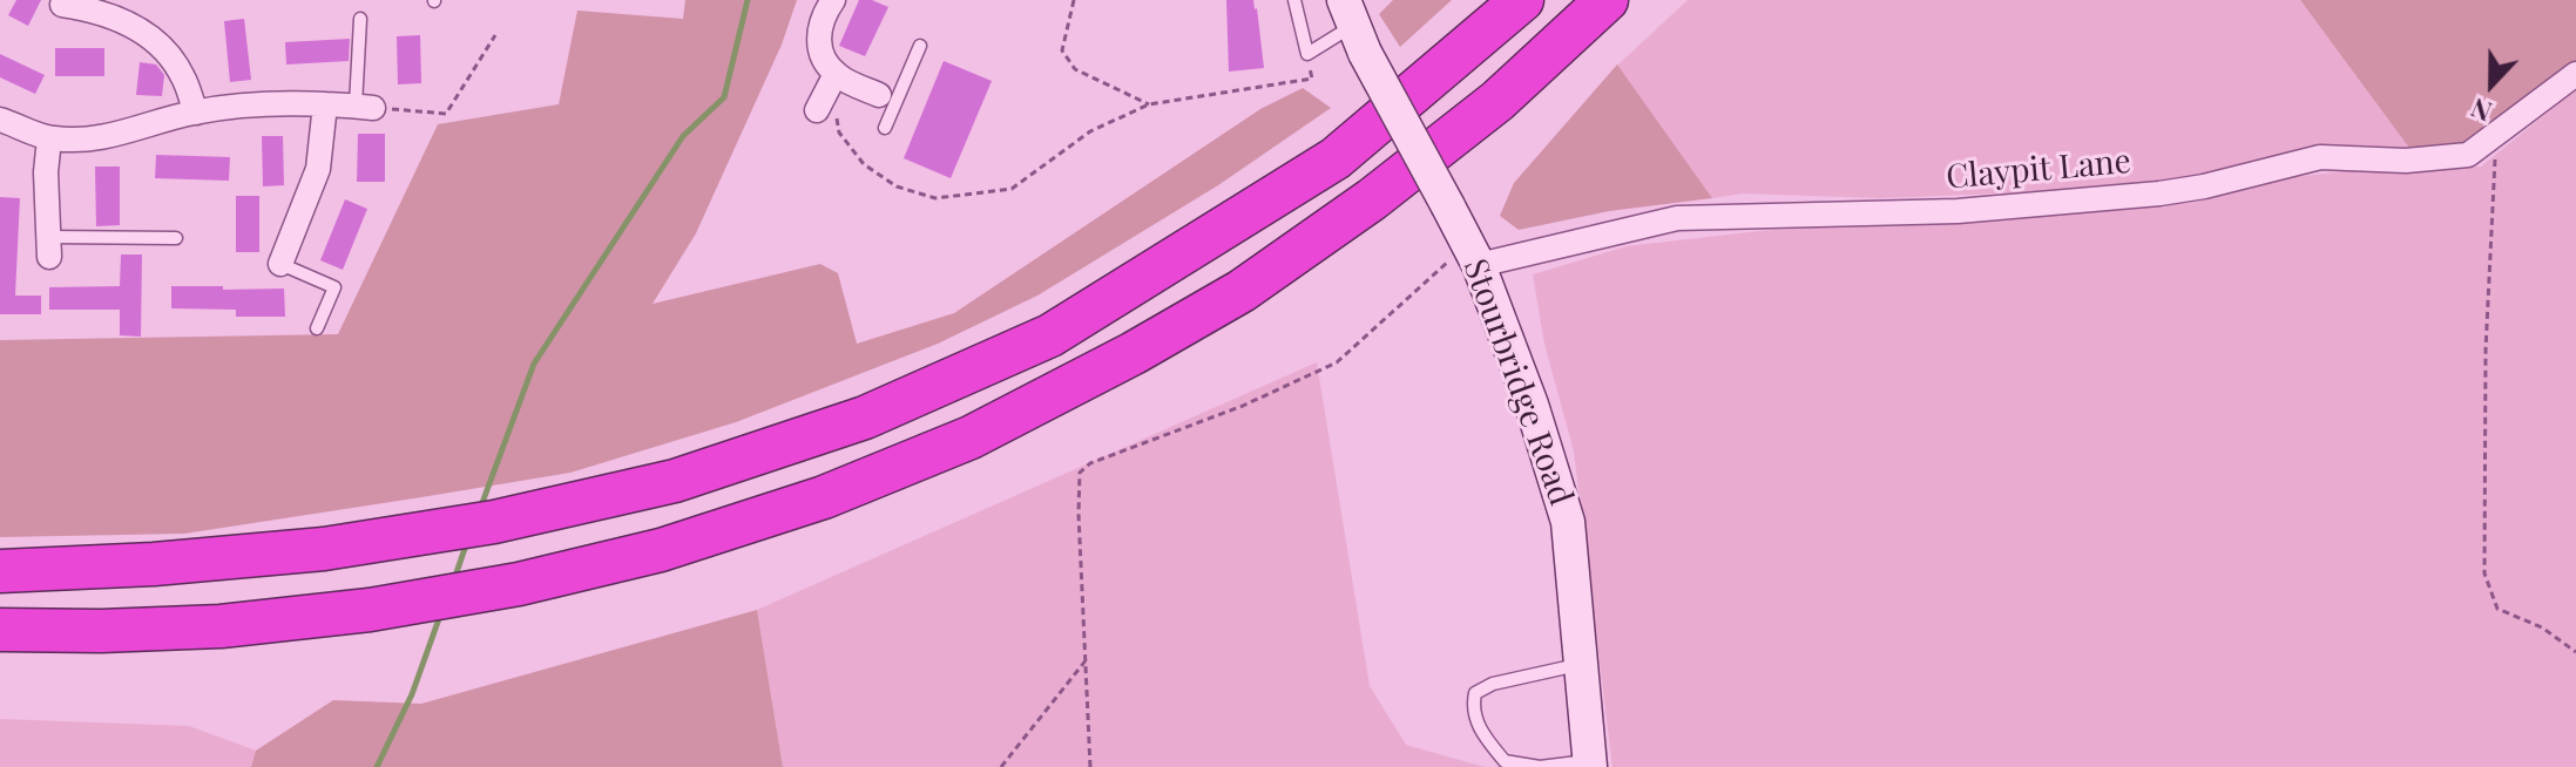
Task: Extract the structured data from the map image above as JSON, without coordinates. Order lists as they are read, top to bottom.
{
  "streets": {
    "main road": ["Stourbridge Road"],
    "street": ["Claypit Lane"]
  },
  "crossings": [
    ["Claypit Lane", "Stourbridge Road"]
  ],
  "north": "bottom"
}
